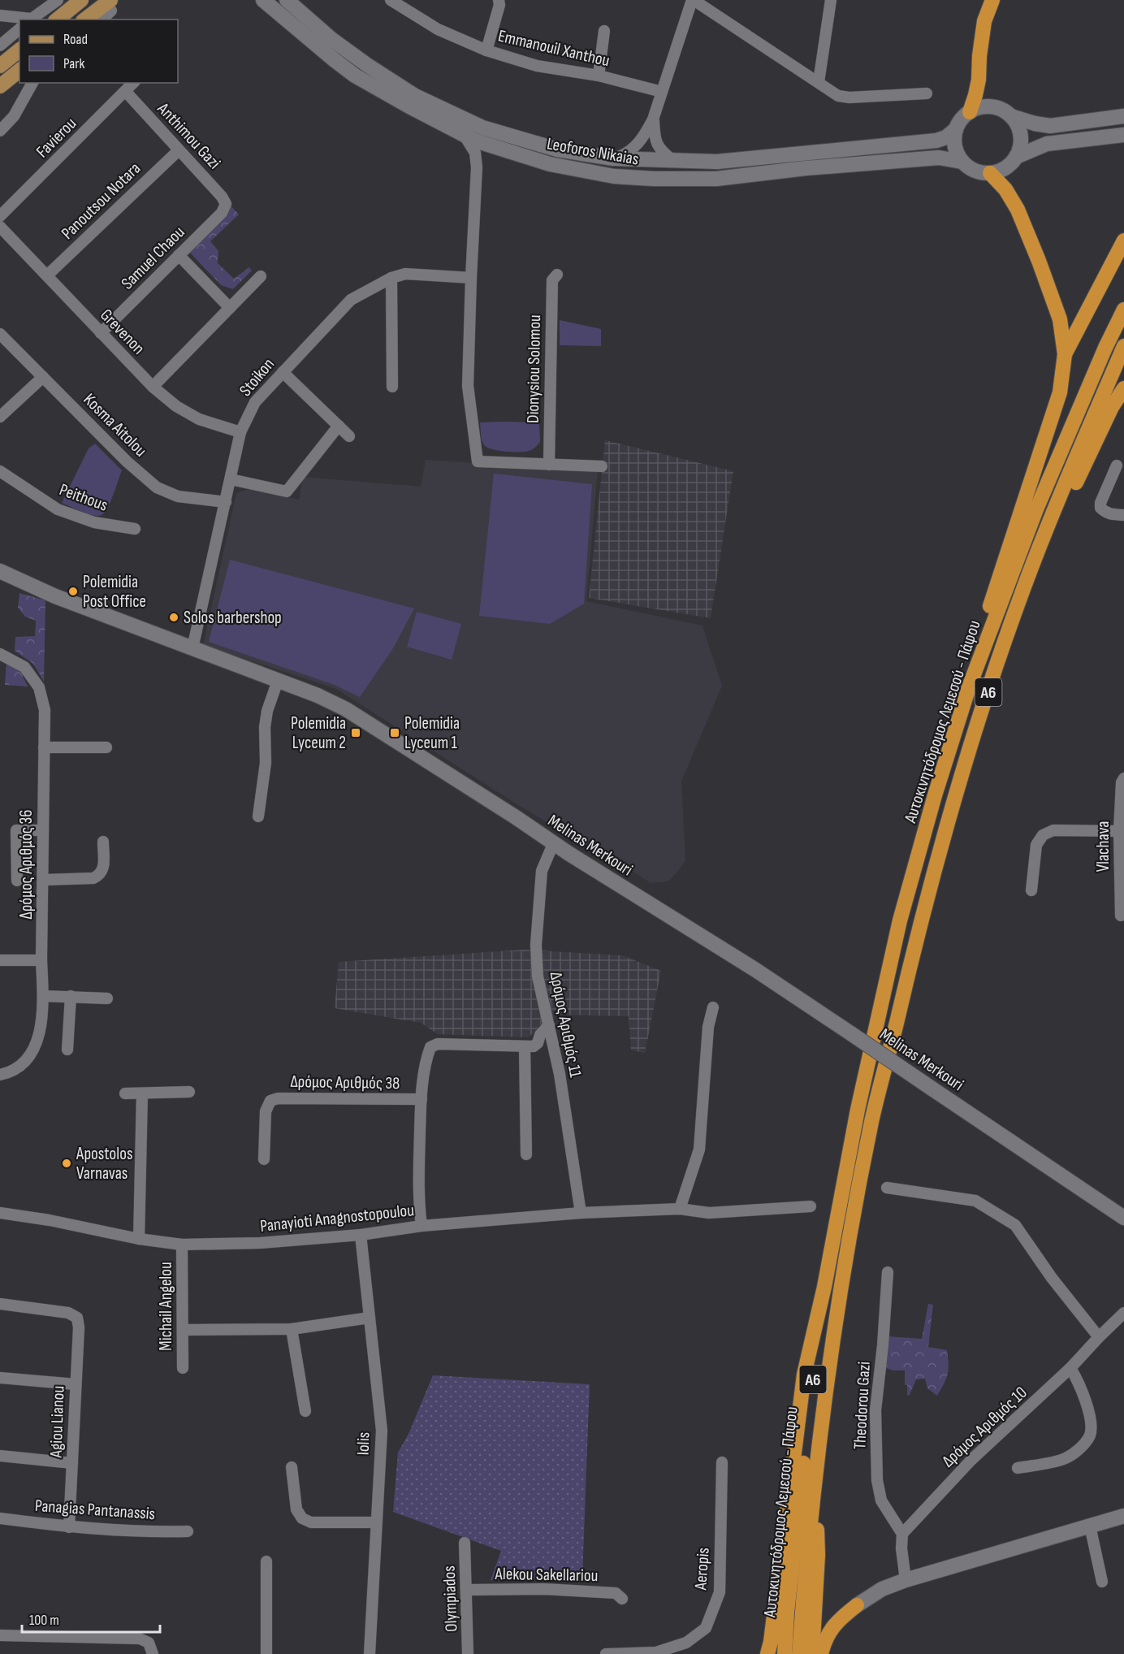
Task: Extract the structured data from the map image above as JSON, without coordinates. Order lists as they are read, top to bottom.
{
  "streets": {
    "highway": ["A6", "Αυτοκινητόδρομος Λεμεσού - Πάφου"],
    "main road": ["Leoforos Nikaias", "Melinas Merkouri"],
    "street": [
      "Emmanouil Xanthou",
      "Anthimou Gazi",
      "Favierou",
      "Panoutsou Notara",
      "Samuel Chaou",
      "Grevenon",
      "Dionysiou Solomou",
      "Stoikon",
      "Kosma Aitolou",
      "Peithous",
      "Vlachava",
      "Δρόμος Αριθμός 36",
      "Δρόμος Αριθμός 11",
      "Δρόμος Αριθμός 38",
      "Panayioti Anagnostopoulou",
      "Michail Angelou",
      "Theodorou Gazi",
      "Agiou Lianou",
      "Δρόμος Αριθμός 10",
      "Iolis",
      "Panagias Pantanassis",
      "Aeropis",
      "Alekou Sakellariou",
      "Olympiados"
    ]
  },
  "crossings": [
    ["Anthimou Gazi", "Favierou"],
    ["Anthimou Gazi", "Panoutsou Notara"],
    ["Anthimou Gazi", "Samuel Chaou"],
    ["Panoutsou Notara", "Grevenon"],
    ["Samuel Chaou", "Grevenon"],
    ["Grevenon", "Stoikon"],
    ["Stoikon", "Kosma Aitolou"],
    ["Stoikon", "Melinas Merkouri"],
    ["Melinas Merkouri", "Δρόμος Αριθμός 11"],
    ["Δρόμος Αριθμός 11", "Panayioti Anagnostopoulou"],
    ["Panayioti Anagnostopoulou", "Michail Angelou"],
    ["Panayioti Anagnostopoulou", "Iolis"],
    ["Theodorou Gazi", "Δρόμος Αριθμός 10"],
    ["Agiou Lianou", "Panagias Pantanassis"],
    ["Alekou Sakellariou", "Olympiados"]
  ],
  "places": {
    "other": ["Polemidia Post Office", "Solos barbershop", "Apostolos Varnavas"],
    "transit": ["Polemidia Lyceum 2", "Polemidia Lyceum 1"]
  },
  "legend": ["Road", "Park"],
  "scale_bar": "100 m"
}
